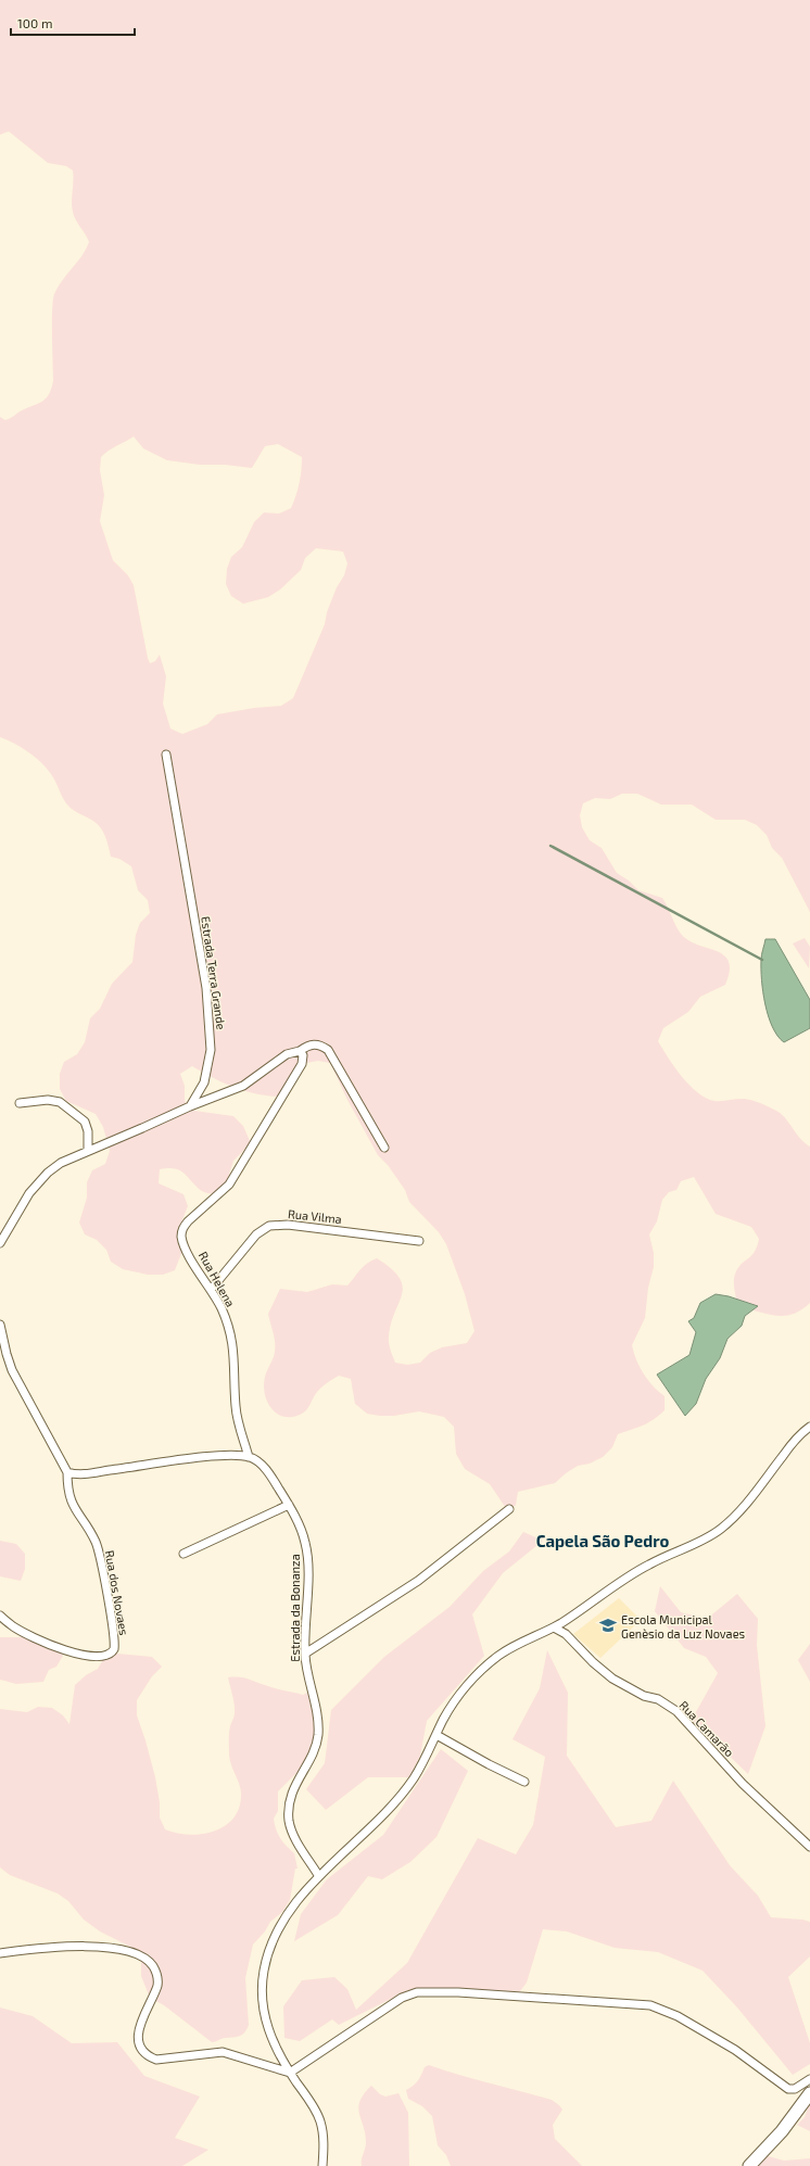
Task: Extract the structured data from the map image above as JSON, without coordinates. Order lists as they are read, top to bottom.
{
  "streets": {
    "street": [
      "Estrada Terra Grande",
      "Rua Vilma",
      "Rua Helena",
      "Rua dos Novaes",
      "Estrada da Bonanza",
      "Rua Camarão"
    ]
  },
  "crossings": [
    ["Rua Vilma", "Rua Helena"],
    ["Rua Helena", "Estrada da Bonanza"]
  ],
  "districts": ["Capela São Pedro"],
  "places": {
    "school or university": ["Escola Municipal Genèsio da Luz Novaes"]
  },
  "scale_bar": "100 m"
}
